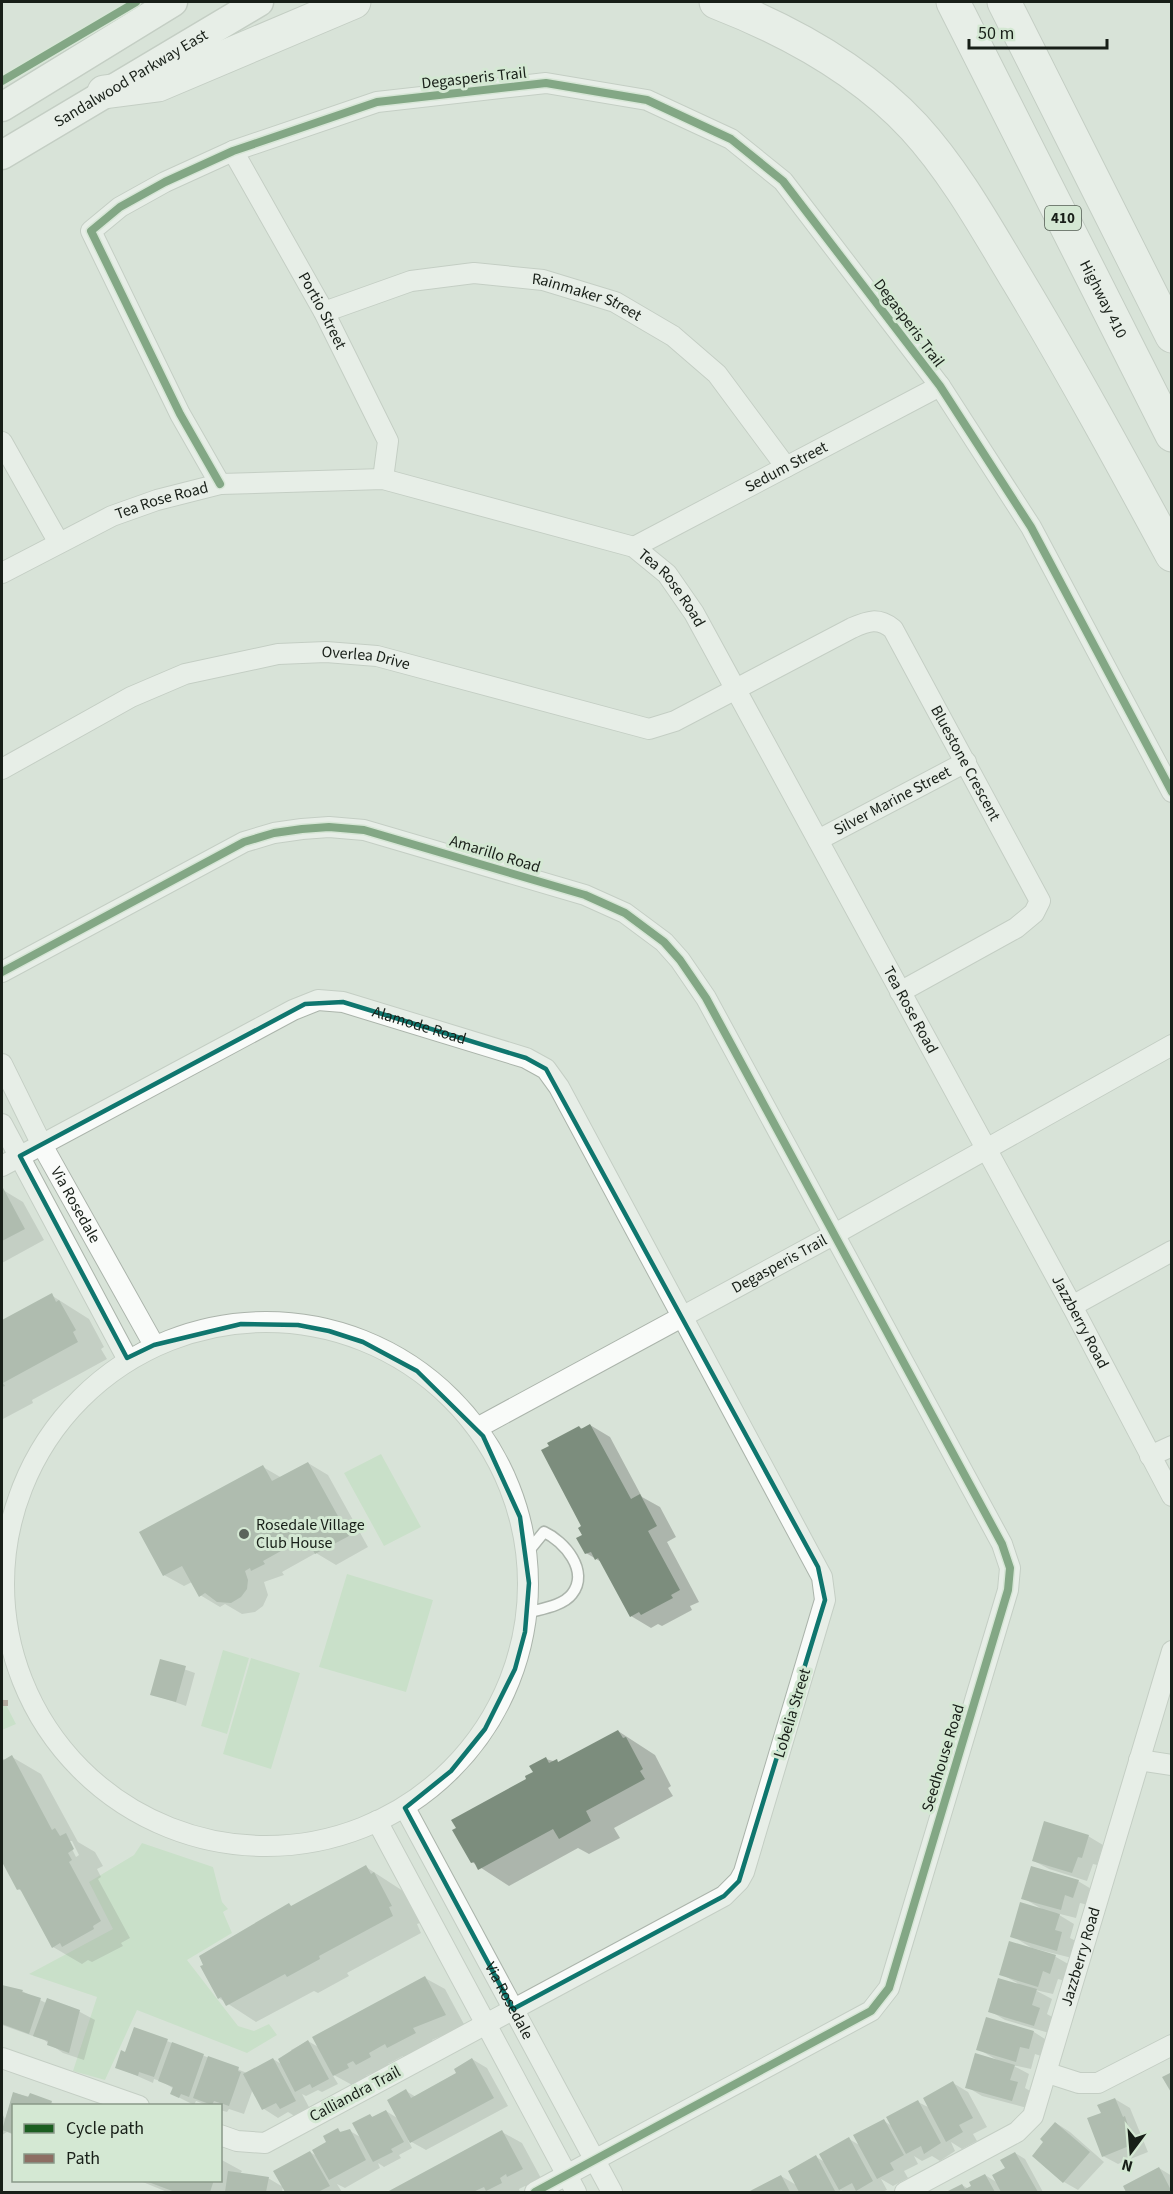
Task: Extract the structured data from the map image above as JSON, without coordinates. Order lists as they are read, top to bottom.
{
  "streets": {
    "highway": ["410", "Highway 410"],
    "main road": ["Sandalwood Parkway East"],
    "street": [
      "Degasperis Trail",
      "Rainmaker Street",
      "Portio Street",
      "Sedum Street",
      "Tea Rose Road",
      "Overlea Drive",
      "Bluestone Crescent",
      "Silver Marine Street",
      "Amarillo Road",
      "Alamode Road",
      "Via Rosedale",
      "Jazzberry Road",
      "Lobelia Street",
      "Seedhouse Road",
      "Calliandra Trail"
    ]
  },
  "crossings": [
    ["Degasperis Trail", "Portio Street"],
    ["Degasperis Trail", "Sedum Street"],
    ["Degasperis Trail", "Tea Rose Road"],
    ["Degasperis Trail", "Amarillo Road"],
    ["Degasperis Trail", "Alamode Road"],
    ["Degasperis Trail", "Jazzberry Road"],
    ["Degasperis Trail", "Lobelia Street"],
    ["Degasperis Trail", "Seedhouse Road"],
    ["Rainmaker Street", "Portio Street"],
    ["Rainmaker Street", "Sedum Street"],
    ["Portio Street", "Tea Rose Road"],
    ["Sedum Street", "Tea Rose Road"],
    ["Tea Rose Road", "Overlea Drive"],
    ["Tea Rose Road", "Bluestone Crescent"],
    ["Tea Rose Road", "Silver Marine Street"],
    ["Tea Rose Road", "Jazzberry Road"],
    ["Overlea Drive", "Bluestone Crescent"],
    ["Bluestone Crescent", "Silver Marine Street"],
    ["Amarillo Road", "Seedhouse Road"],
    ["Alamode Road", "Via Rosedale"],
    ["Alamode Road", "Lobelia Street"],
    ["Via Rosedale", "Lobelia Street"],
    ["Via Rosedale", "Seedhouse Road"],
    ["Via Rosedale", "Calliandra Trail"],
    ["Lobelia Street", "Calliandra Trail"]
  ],
  "places": ["Rosedale Village Club House"],
  "legend": ["Cycle path", "Path"],
  "scale_bar": "50 m",
  "north": "bottom"
}
